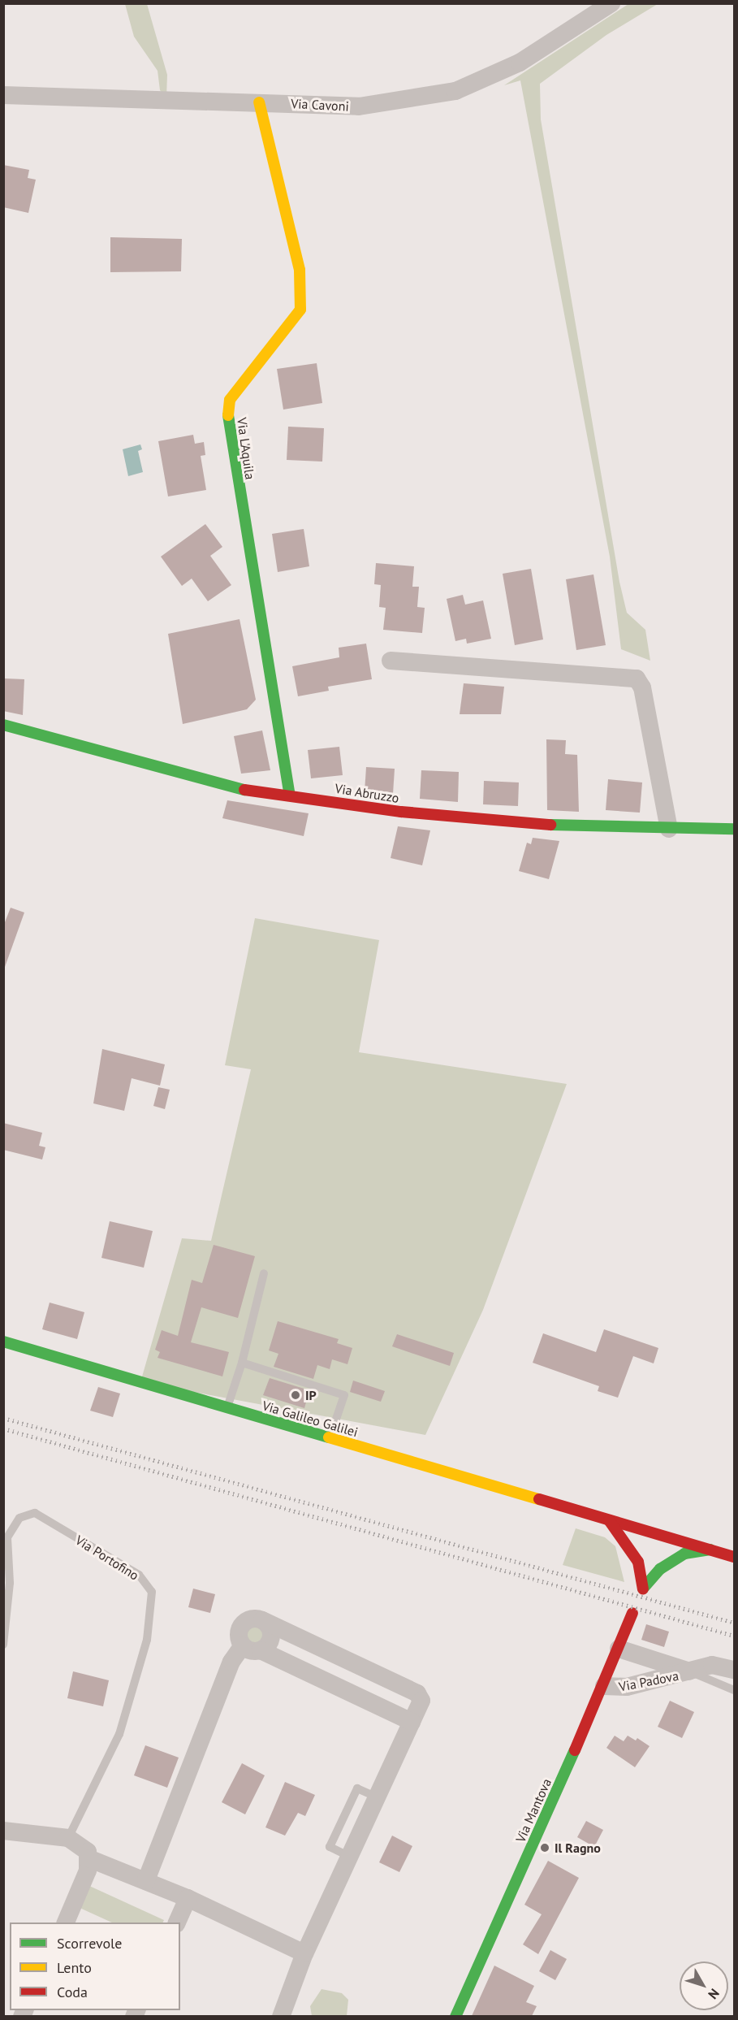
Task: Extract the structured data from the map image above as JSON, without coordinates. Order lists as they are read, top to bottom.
{
  "streets": {
    "street": [
      "Via Cavoni",
      "Via L'Aquila",
      "Via Abruzzo",
      "Via Galileo Galilei",
      "Via Padova",
      "Via Mantova"
    ],
    "lane": ["Via Portofino"]
  },
  "crossings": [
    ["Via Cavoni", "Via L'Aquila"],
    ["Via L'Aquila", "Via Abruzzo"],
    ["Via Padova", "Via Mantova"]
  ],
  "places": ["IP", "Il Ragno"],
  "legend": ["Scorrevole", "Lento", "Coda"],
  "north": "bottom right"
}
